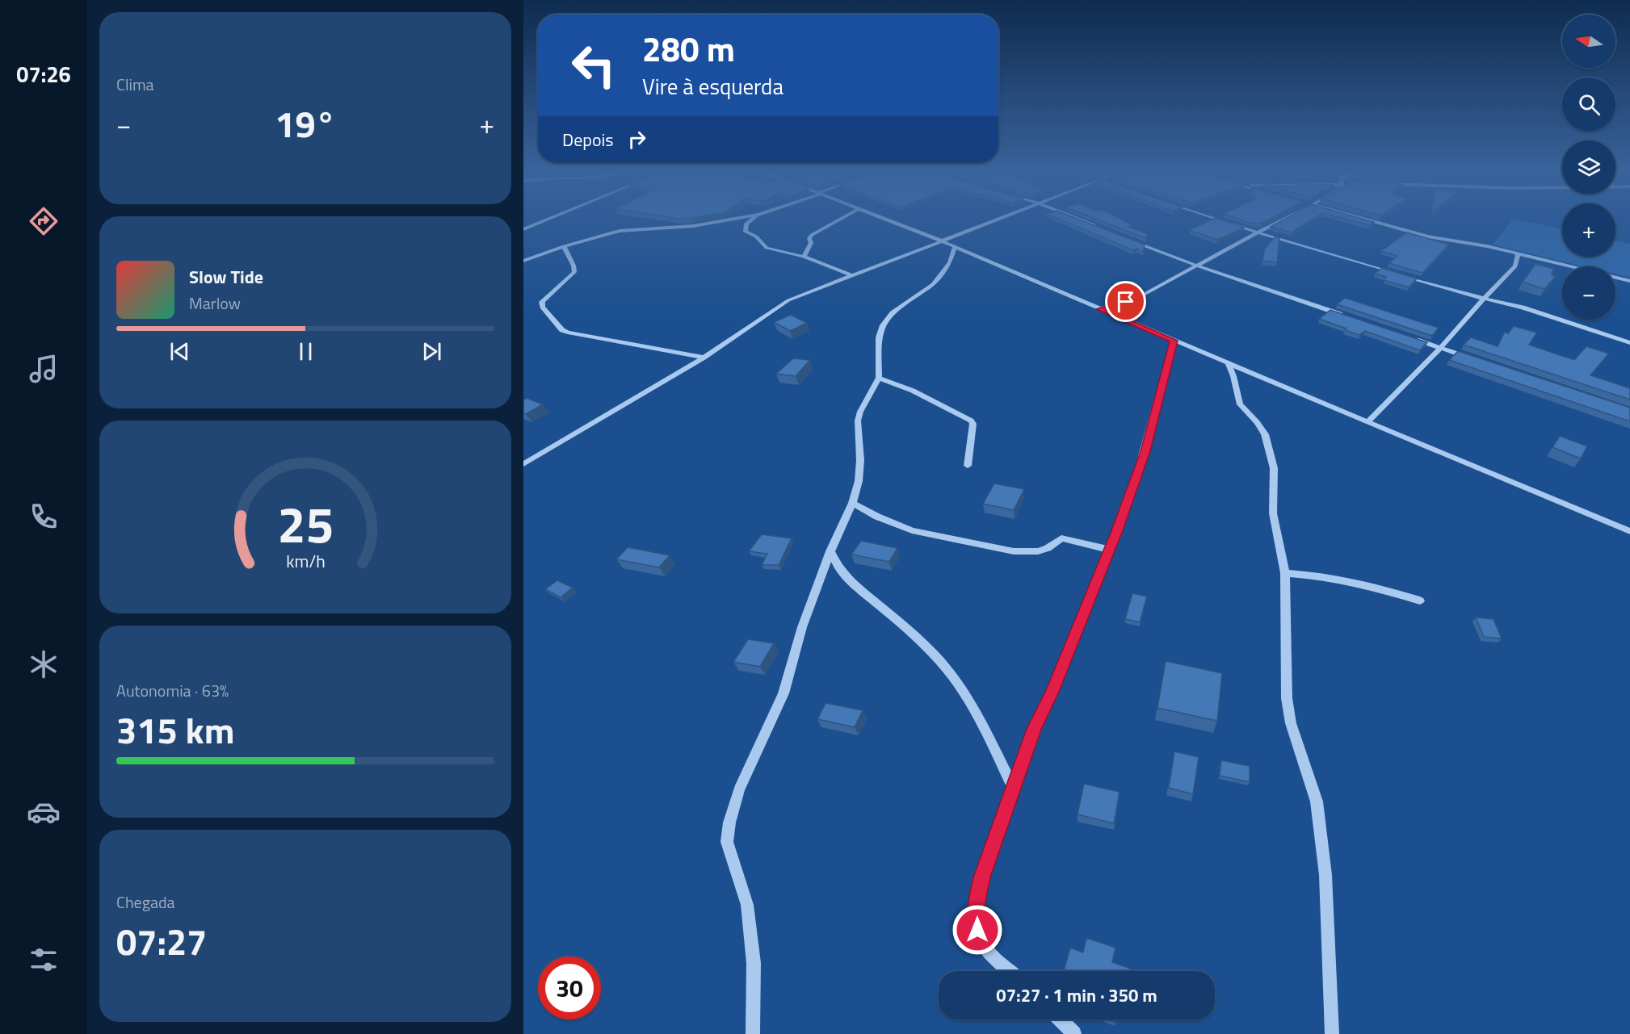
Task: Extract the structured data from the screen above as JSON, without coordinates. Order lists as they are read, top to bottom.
{
  "north": "left",
  "page": {
    "tabs": "07:26",
    "tile": [
      "Clima",
      ["Autonomia · 63%", "315 km"],
      ["Chegada", "07:27"]
    ],
    "map_buttons": ["+", "−"],
    "turn": ["280 m", "Vire à esquerda"],
    "heat": ["−", "19°", "+"],
    "then": "Depois",
    "song": ["Slow Tide", "Marlow"],
    "limit": "30",
    "trip": "07:27 · 1 min · 350 m",
    "gauge": ["25", "km/h"]
  }
}
